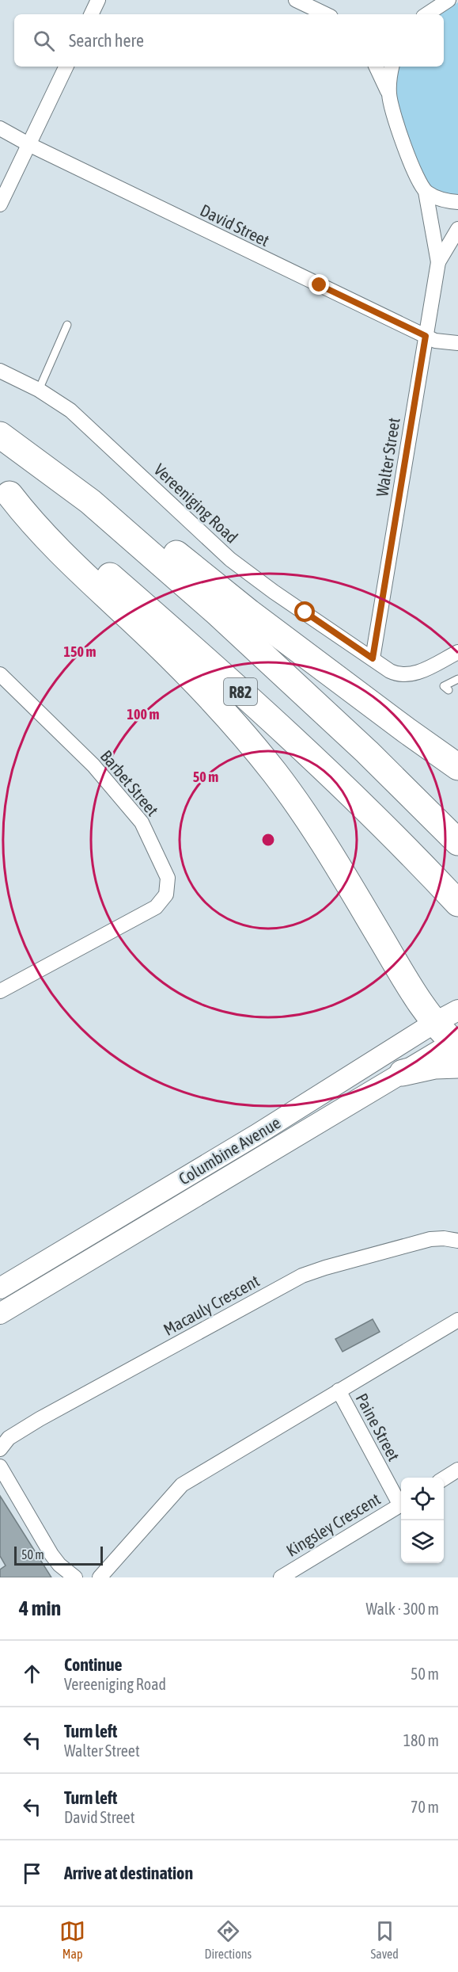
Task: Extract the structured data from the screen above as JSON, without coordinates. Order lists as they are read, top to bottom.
{
  "streets": {
    "highway": ["R82"],
    "main road": ["Columbine Avenue"],
    "street": [
      "David Street",
      "Walter Street",
      "Vereeniging Road",
      "Barbet Street",
      "Macauly Crescent",
      "Paine Street",
      "Kingsley Crescent"
    ]
  },
  "crossings": [
    ["David Street", "Walter Street"],
    ["Walter Street", "Vereeniging Road"]
  ],
  "scale_bar": "50 m",
  "page": {
    "search": "Search here",
    "scale": "50 m",
    "heading": ["4 min", "Walk · 300 m"],
    "list": [
      ["Continue", "Vereeniging Road", "50 m"],
      ["Turn left", "Walter Street", "180 m"],
      ["Turn left", "David Street", "70 m"],
      "Arrive at destination"
    ],
    "nav": ["Map", "Directions", "Saved"]
  },
  "rings": ["150 m", "100 m", "50 m"]
}
